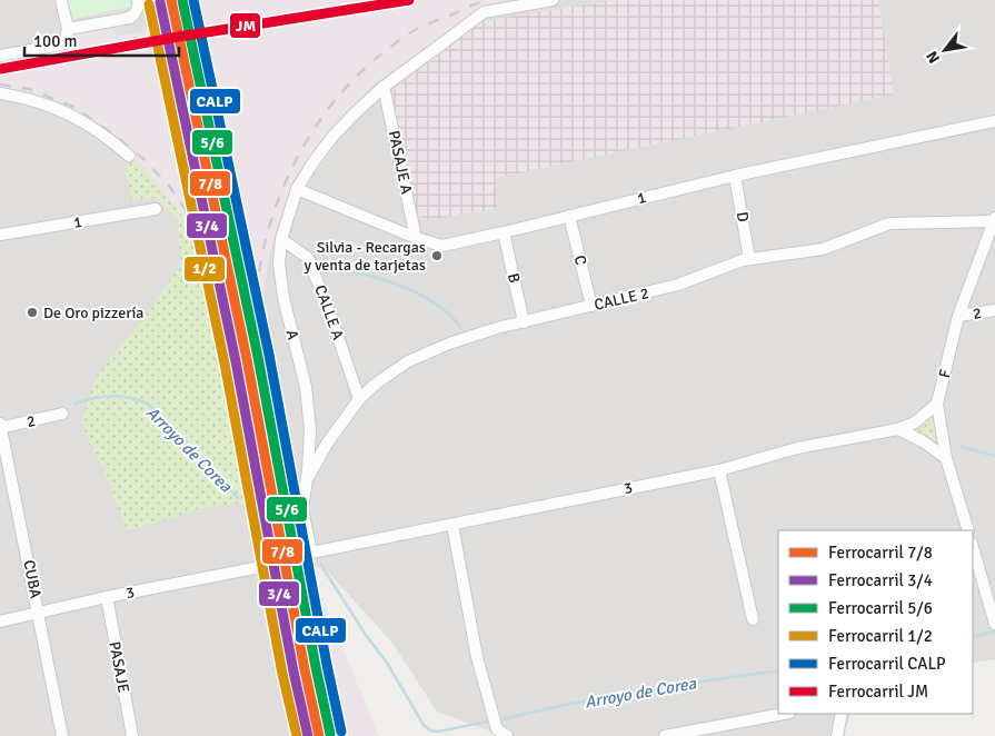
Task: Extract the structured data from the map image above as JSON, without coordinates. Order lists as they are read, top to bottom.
{
  "streets": {
    "street": [
      "PASAJE A",
      "1",
      "D",
      "C",
      "B",
      "CALLE 2",
      "CALLE A",
      "2",
      "A",
      "F",
      "3",
      "CUBA",
      "PASAJE"
    ]
  },
  "crossings": [
    ["PASAJE A", "1"],
    ["PASAJE A", "A"],
    ["1", "D"],
    ["1", "C"],
    ["1", "B"],
    ["1", "A"],
    ["D", "CALLE 2"],
    ["C", "CALLE 2"],
    ["B", "CALLE 2"],
    ["CALLE 2", "CALLE A"],
    ["CALLE 2", "A"],
    ["CALLE 2", "F"],
    ["CALLE A", "A"],
    ["2", "F"],
    ["2", "CUBA"],
    ["A", "3"],
    ["F", "3"],
    ["3", "CUBA"],
    ["3", "PASAJE"]
  ],
  "water": ["Arroyo de Corea"],
  "places": ["Silvia - Recargas y venta de tarjetas", "De Oro pizzería"],
  "lines": [
    "rail line 7/8",
    "rail line 5/6",
    "rail line CALP",
    "rail line JM",
    "rail line 3/4",
    "rail line 1/2"
  ],
  "legend": [
    "Ferrocarril 7/8",
    "Ferrocarril 3/4",
    "Ferrocarril 5/6",
    "Ferrocarril 1/2",
    "Ferrocarril CALP",
    "Ferrocarril JM"
  ],
  "scale_bar": "100 m",
  "north": "bottom left"
}
